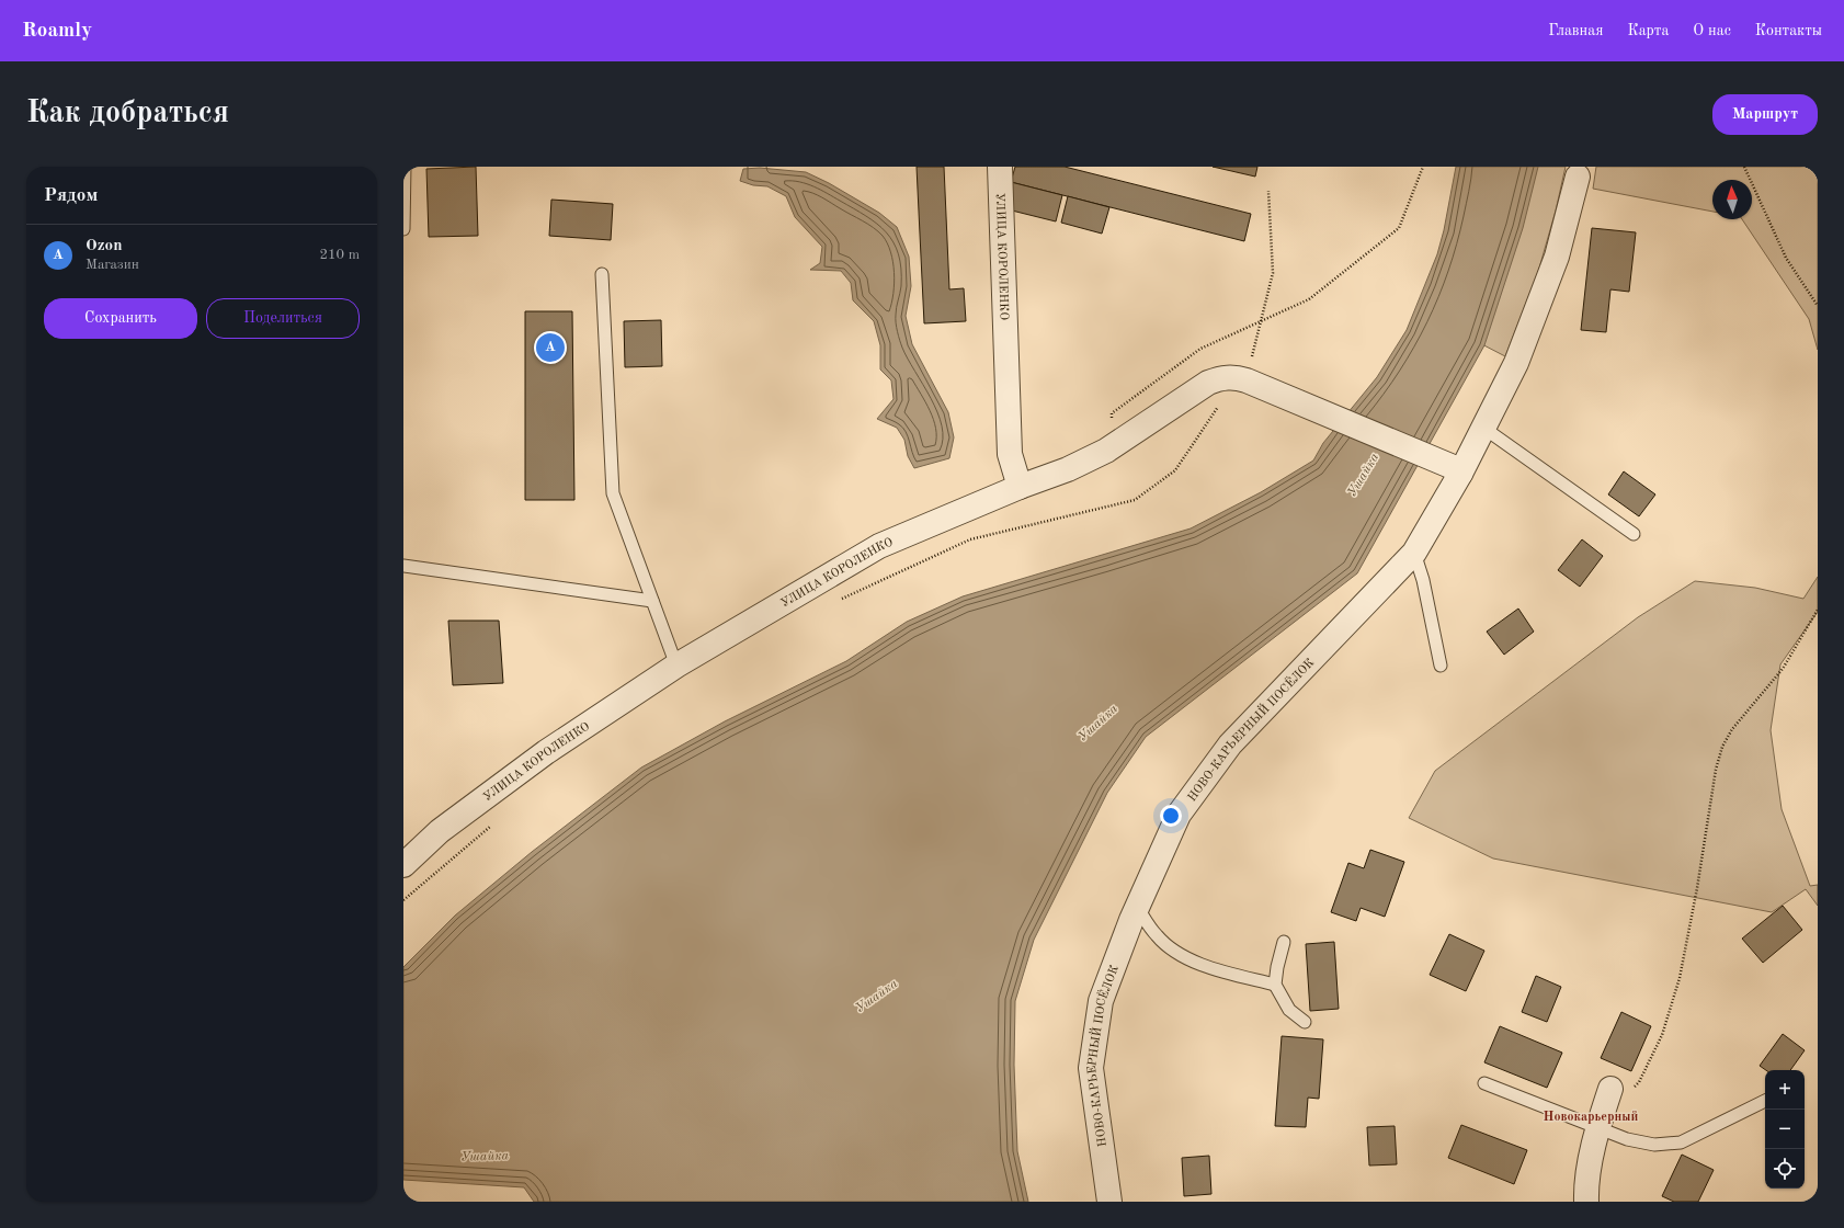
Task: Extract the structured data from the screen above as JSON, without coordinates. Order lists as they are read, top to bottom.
{
  "streets": {
    "street": ["УЛИЦА КОРОЛЕНКО", "НОВО-КАРЬЕРНЫЙ ПОСЁЛОК"]
  },
  "districts": ["Новокарьерный"],
  "water": ["Ушайка"],
  "north": "top",
  "page": {
    "header": "Roamly",
    "nav": [
      "Главная",
      "Карта",
      "О нас",
      "Контакты"
    ],
    "buttons": [
      "Маршрут",
      ["Сохранить", "Поделиться"]
    ],
    "title": "Как добраться",
    "heading": "Рядом",
    "list": [
      {
        "mark": "A",
        "name": "Ozon",
        "note": "Магазин",
        "value": "210 m"
      }
    ],
    "pins": "A",
    "map_buttons": ["+", "−"]
  }
}
